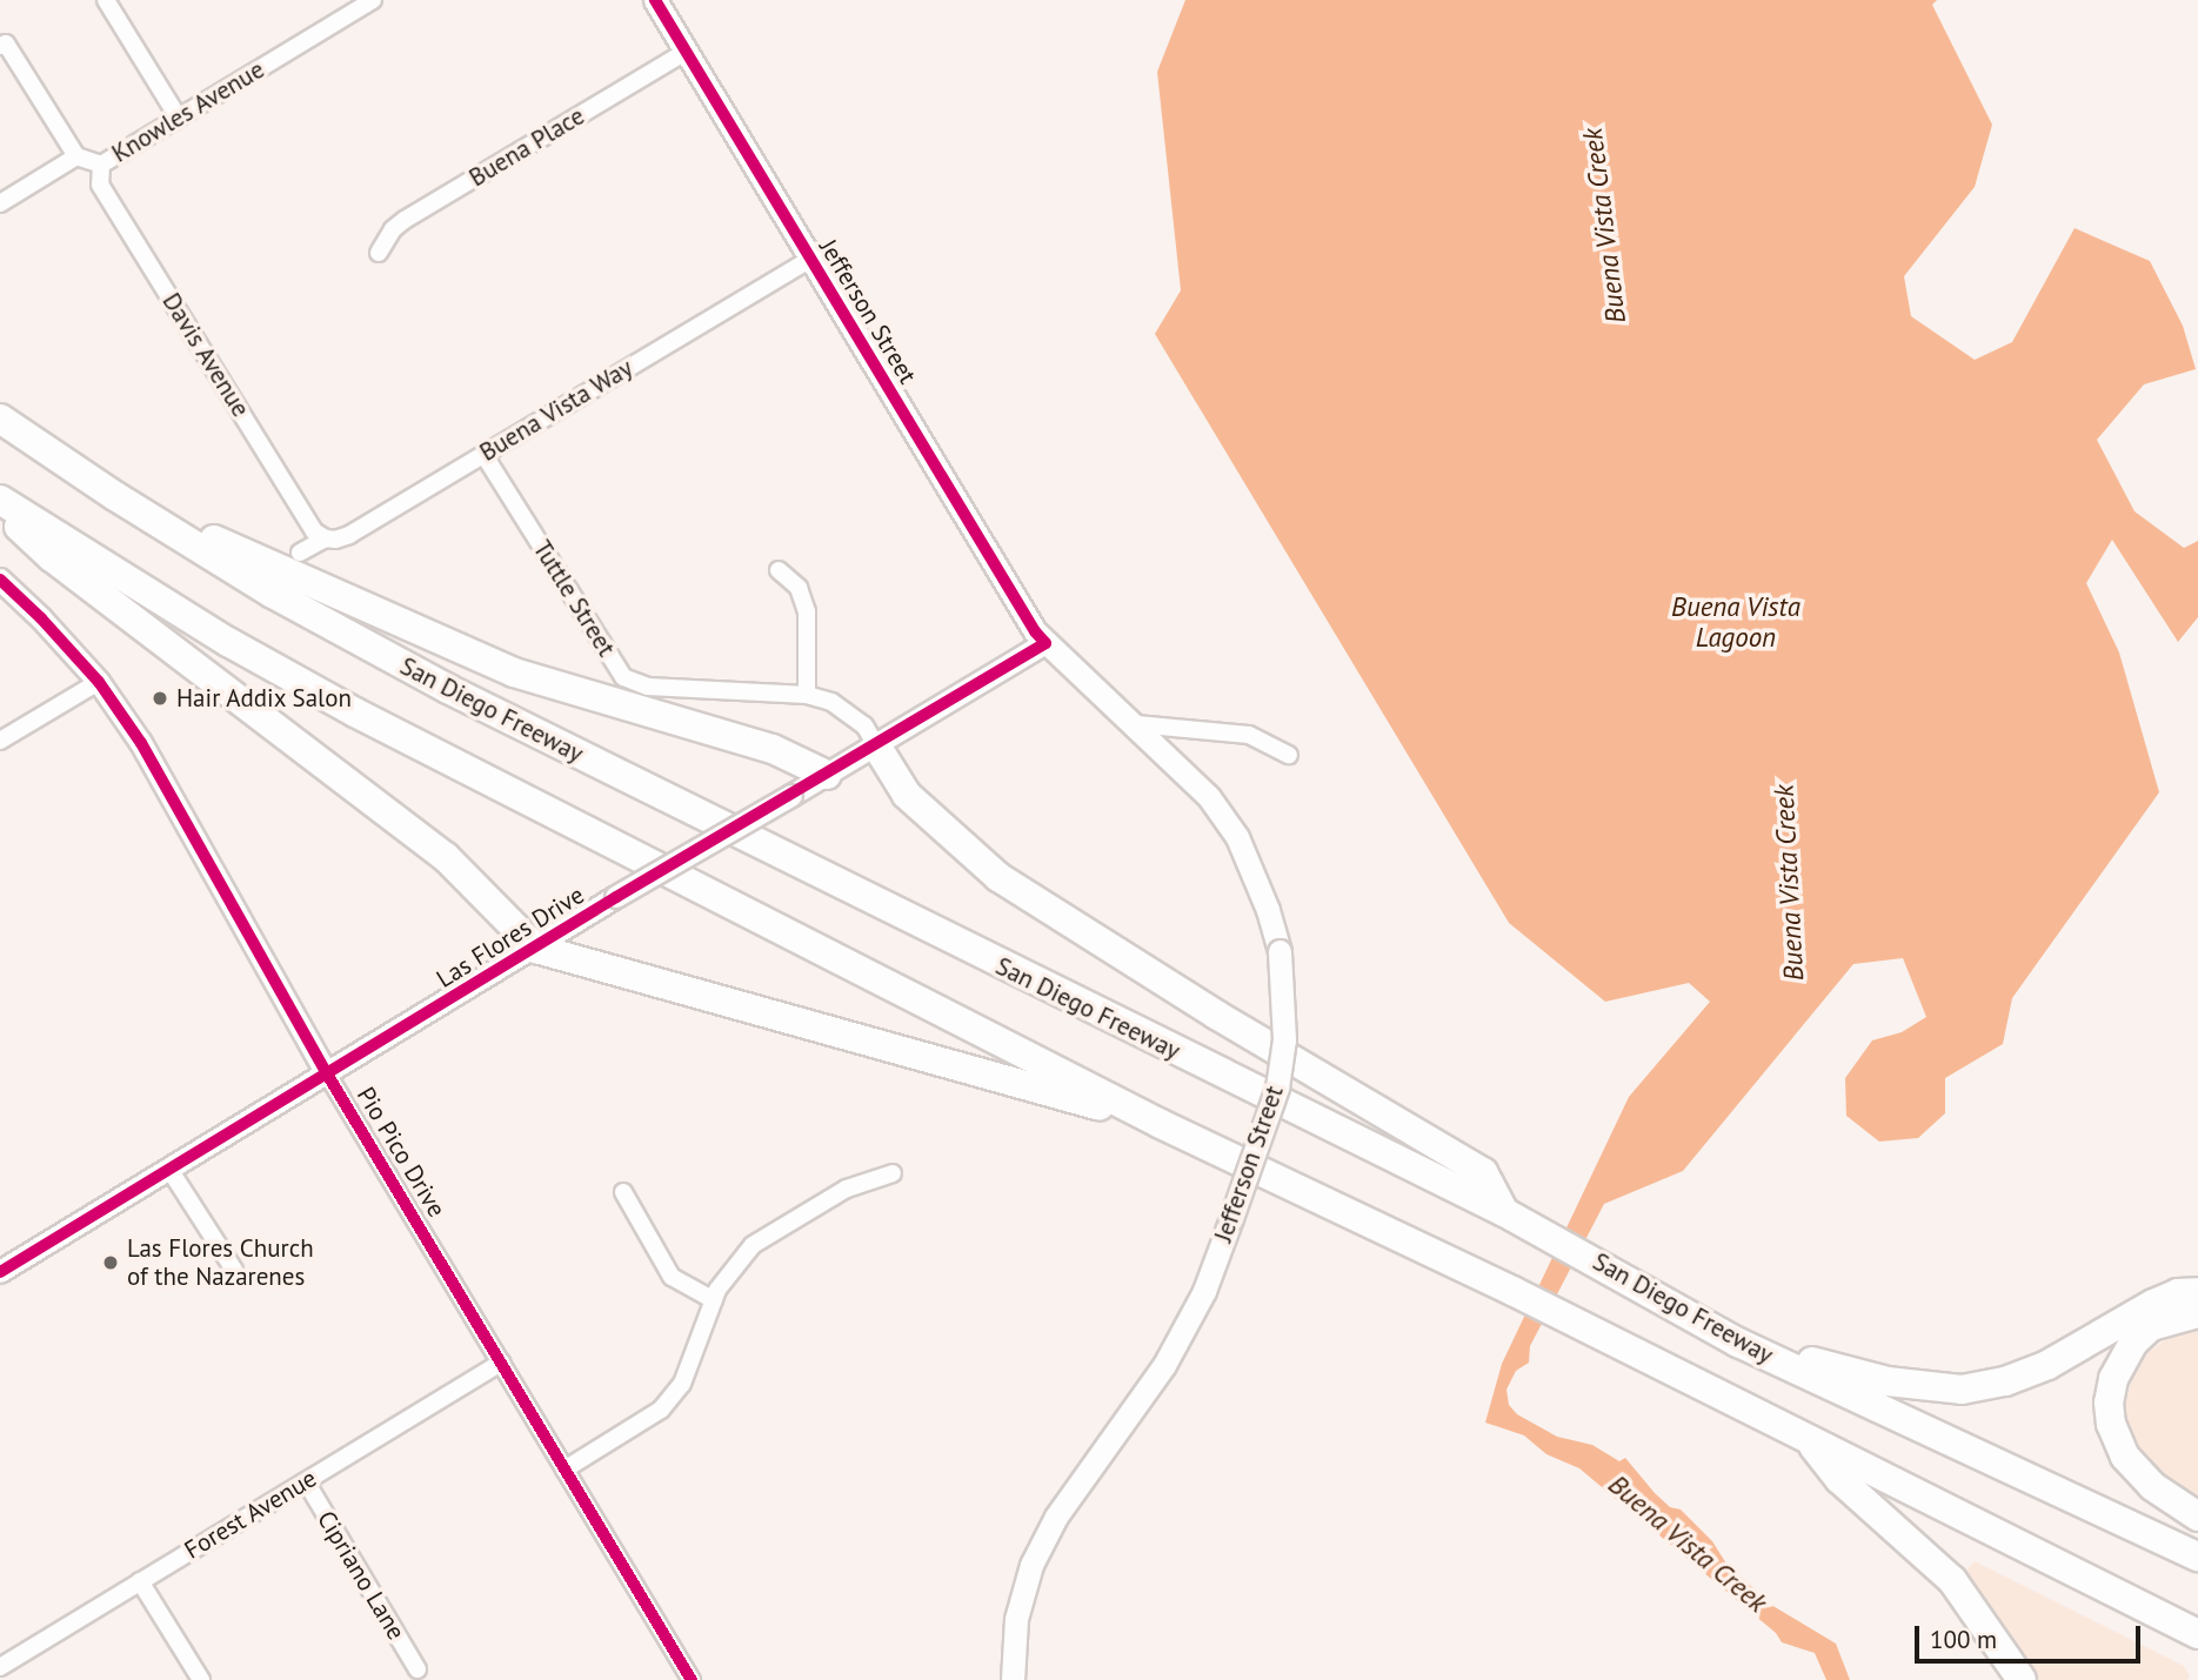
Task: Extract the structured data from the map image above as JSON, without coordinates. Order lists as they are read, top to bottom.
{
  "streets": {
    "highway": ["San Diego Freeway"],
    "main road": ["Jefferson Street"],
    "street": [
      "Knowles Avenue",
      "Buena Place",
      "Davis Avenue",
      "Buena Vista Way",
      "Tuttle Street",
      "Las Flores Drive",
      "Pio Pico Drive",
      "Forest Avenue",
      "Cipriano Lane"
    ]
  },
  "crossings": [
    ["Knowles Avenue", "Davis Avenue"],
    ["Buena Place", "Jefferson Street"],
    ["Jefferson Street", "Buena Vista Way"],
    ["Jefferson Street", "Las Flores Drive"],
    ["Davis Avenue", "Buena Vista Way"],
    ["Buena Vista Way", "Tuttle Street"],
    ["Tuttle Street", "Las Flores Drive"],
    ["Las Flores Drive", "Pio Pico Drive"],
    ["Pio Pico Drive", "Forest Avenue"],
    ["Forest Avenue", "Cipriano Lane"]
  ],
  "water": ["Buena Vista Creek", "Buena Vista Lagoon"],
  "places": ["Hair Addix Salon", "Las Flores Church of the Nazarenes"],
  "scale_bar": "100 m"
}
